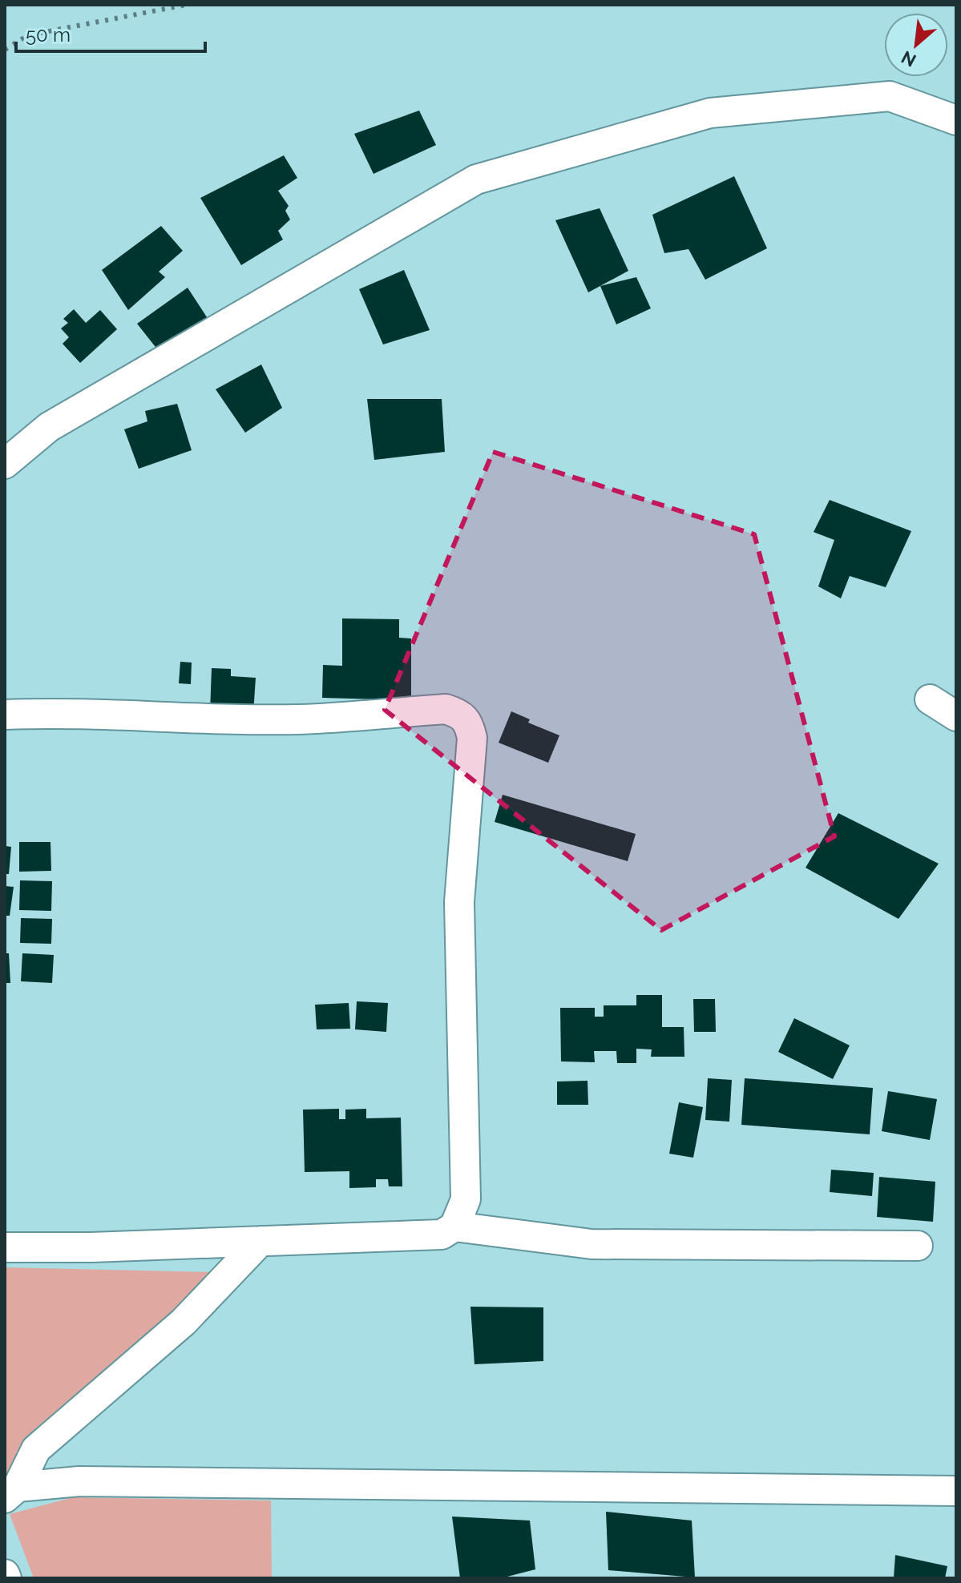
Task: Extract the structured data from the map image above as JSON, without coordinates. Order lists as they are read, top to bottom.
{
  "scale_bar": "50 m",
  "north": "bottom left"
}
